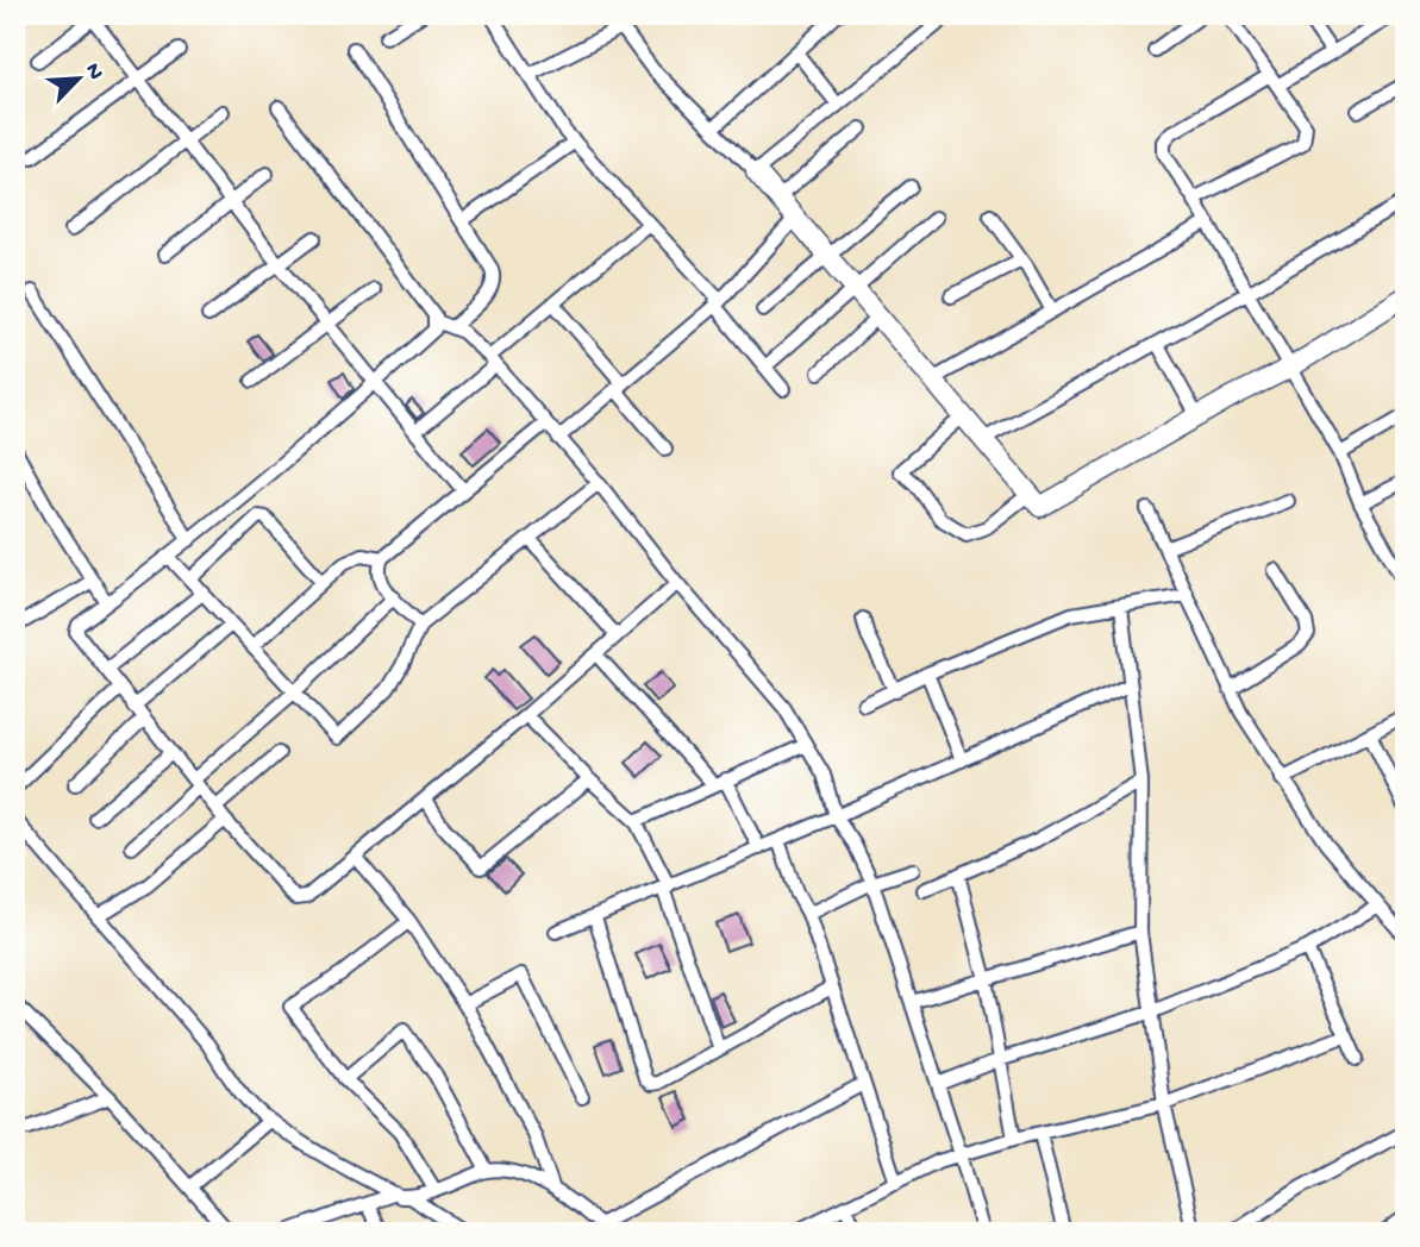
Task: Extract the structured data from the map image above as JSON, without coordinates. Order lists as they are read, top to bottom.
{
  "north": "top right"
}
